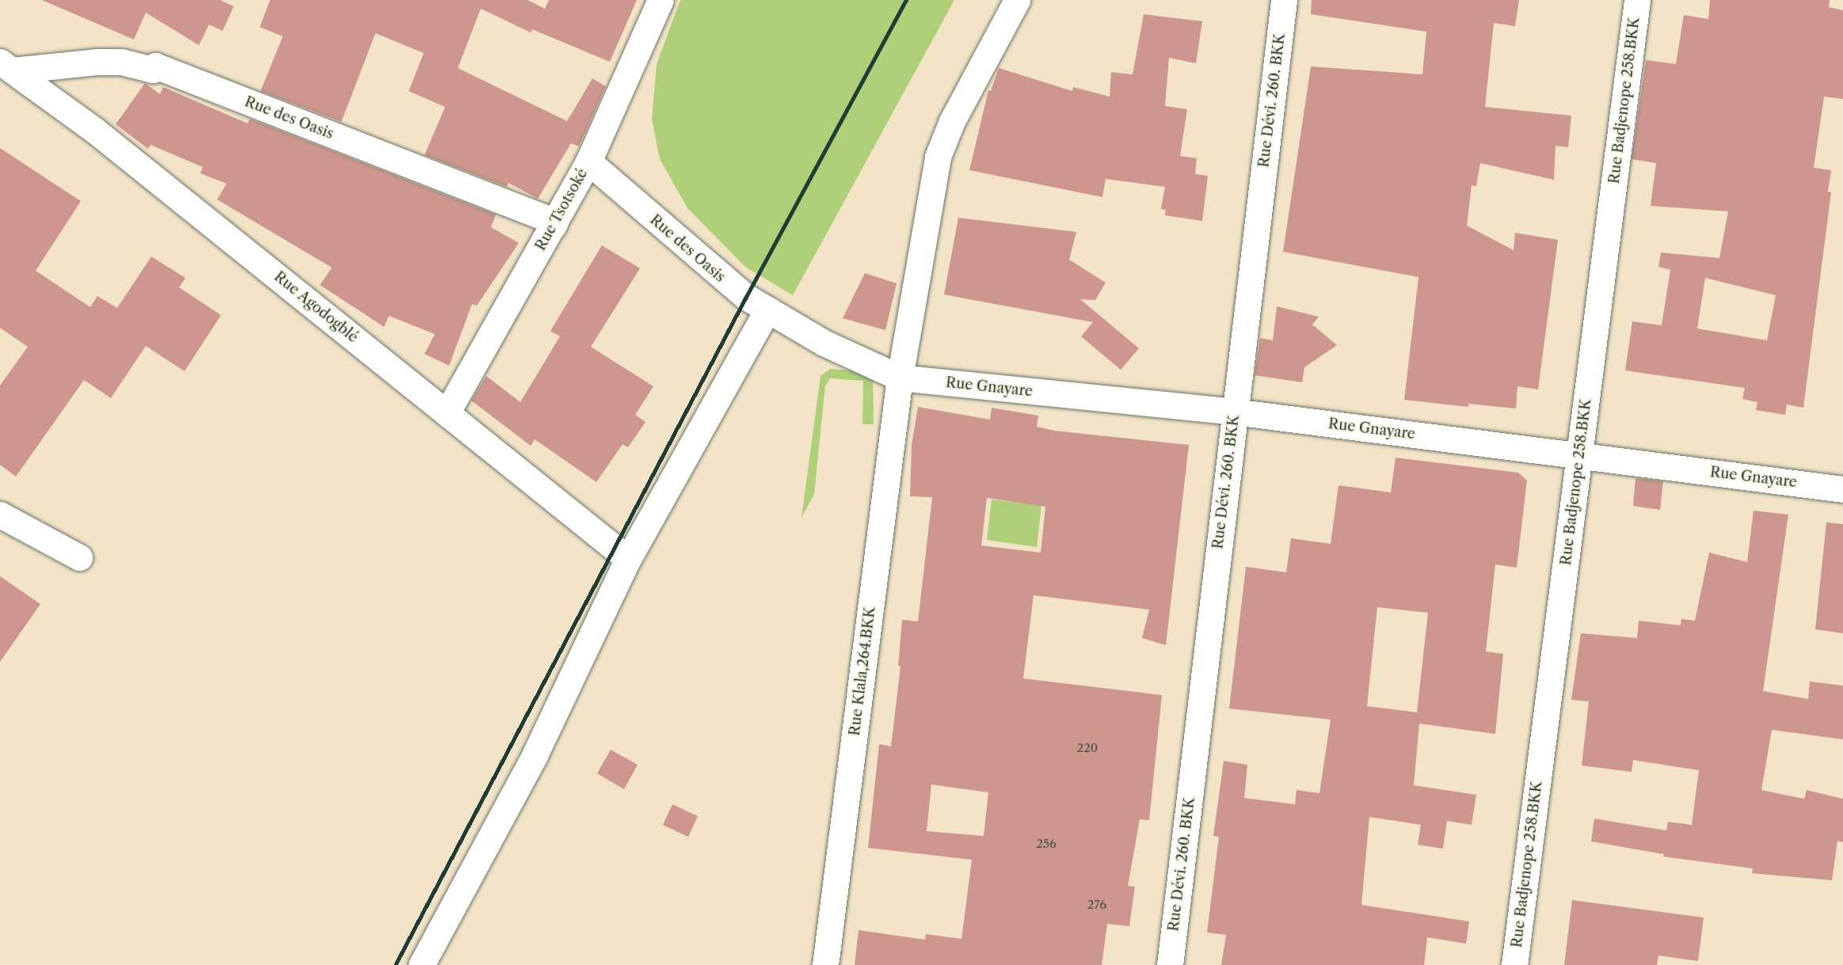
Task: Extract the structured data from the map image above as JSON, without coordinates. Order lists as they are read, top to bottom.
{
  "streets": {
    "street": [
      "Rue Dévi. 260. BKK",
      "Rue Badjenope 258.BKK",
      "Rue des Oasis",
      "Rue Tsotsoké",
      "Rue Agodogblé",
      "Rue Gnayare",
      "Rue Klala,264.BKK"
    ]
  },
  "crossings": [
    ["Rue Dévi. 260. BKK", "Rue Gnayare"],
    ["Rue Badjenope 258.BKK", "Rue Gnayare"],
    ["Rue des Oasis", "Rue Tsotsoké"],
    ["Rue des Oasis", "Rue Agodogblé"],
    ["Rue des Oasis", "Rue Gnayare"],
    ["Rue Tsotsoké", "Rue Agodogblé"],
    ["Rue Gnayare", "Rue Klala,264.BKK"]
  ],
  "house_numbers": ["220", "256", "276"]
}
